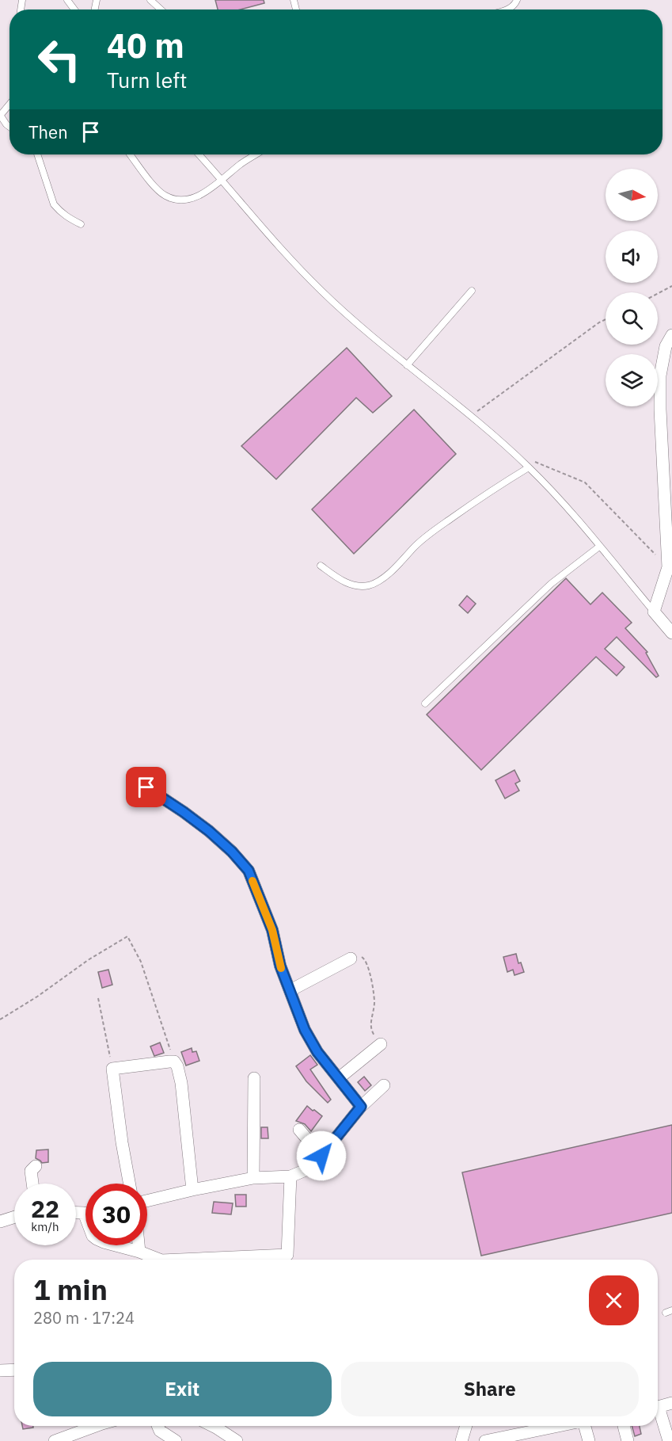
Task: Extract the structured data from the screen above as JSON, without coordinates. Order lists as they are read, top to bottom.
{
  "north": "right",
  "page": {
    "turn": ["40 m", "Turn left"],
    "then": "Then",
    "speed": "22 km/h",
    "limit": "30",
    "heading": ["1 min", "280 m · 17:24"],
    "buttons": ["Exit", "Share"]
  }
}
